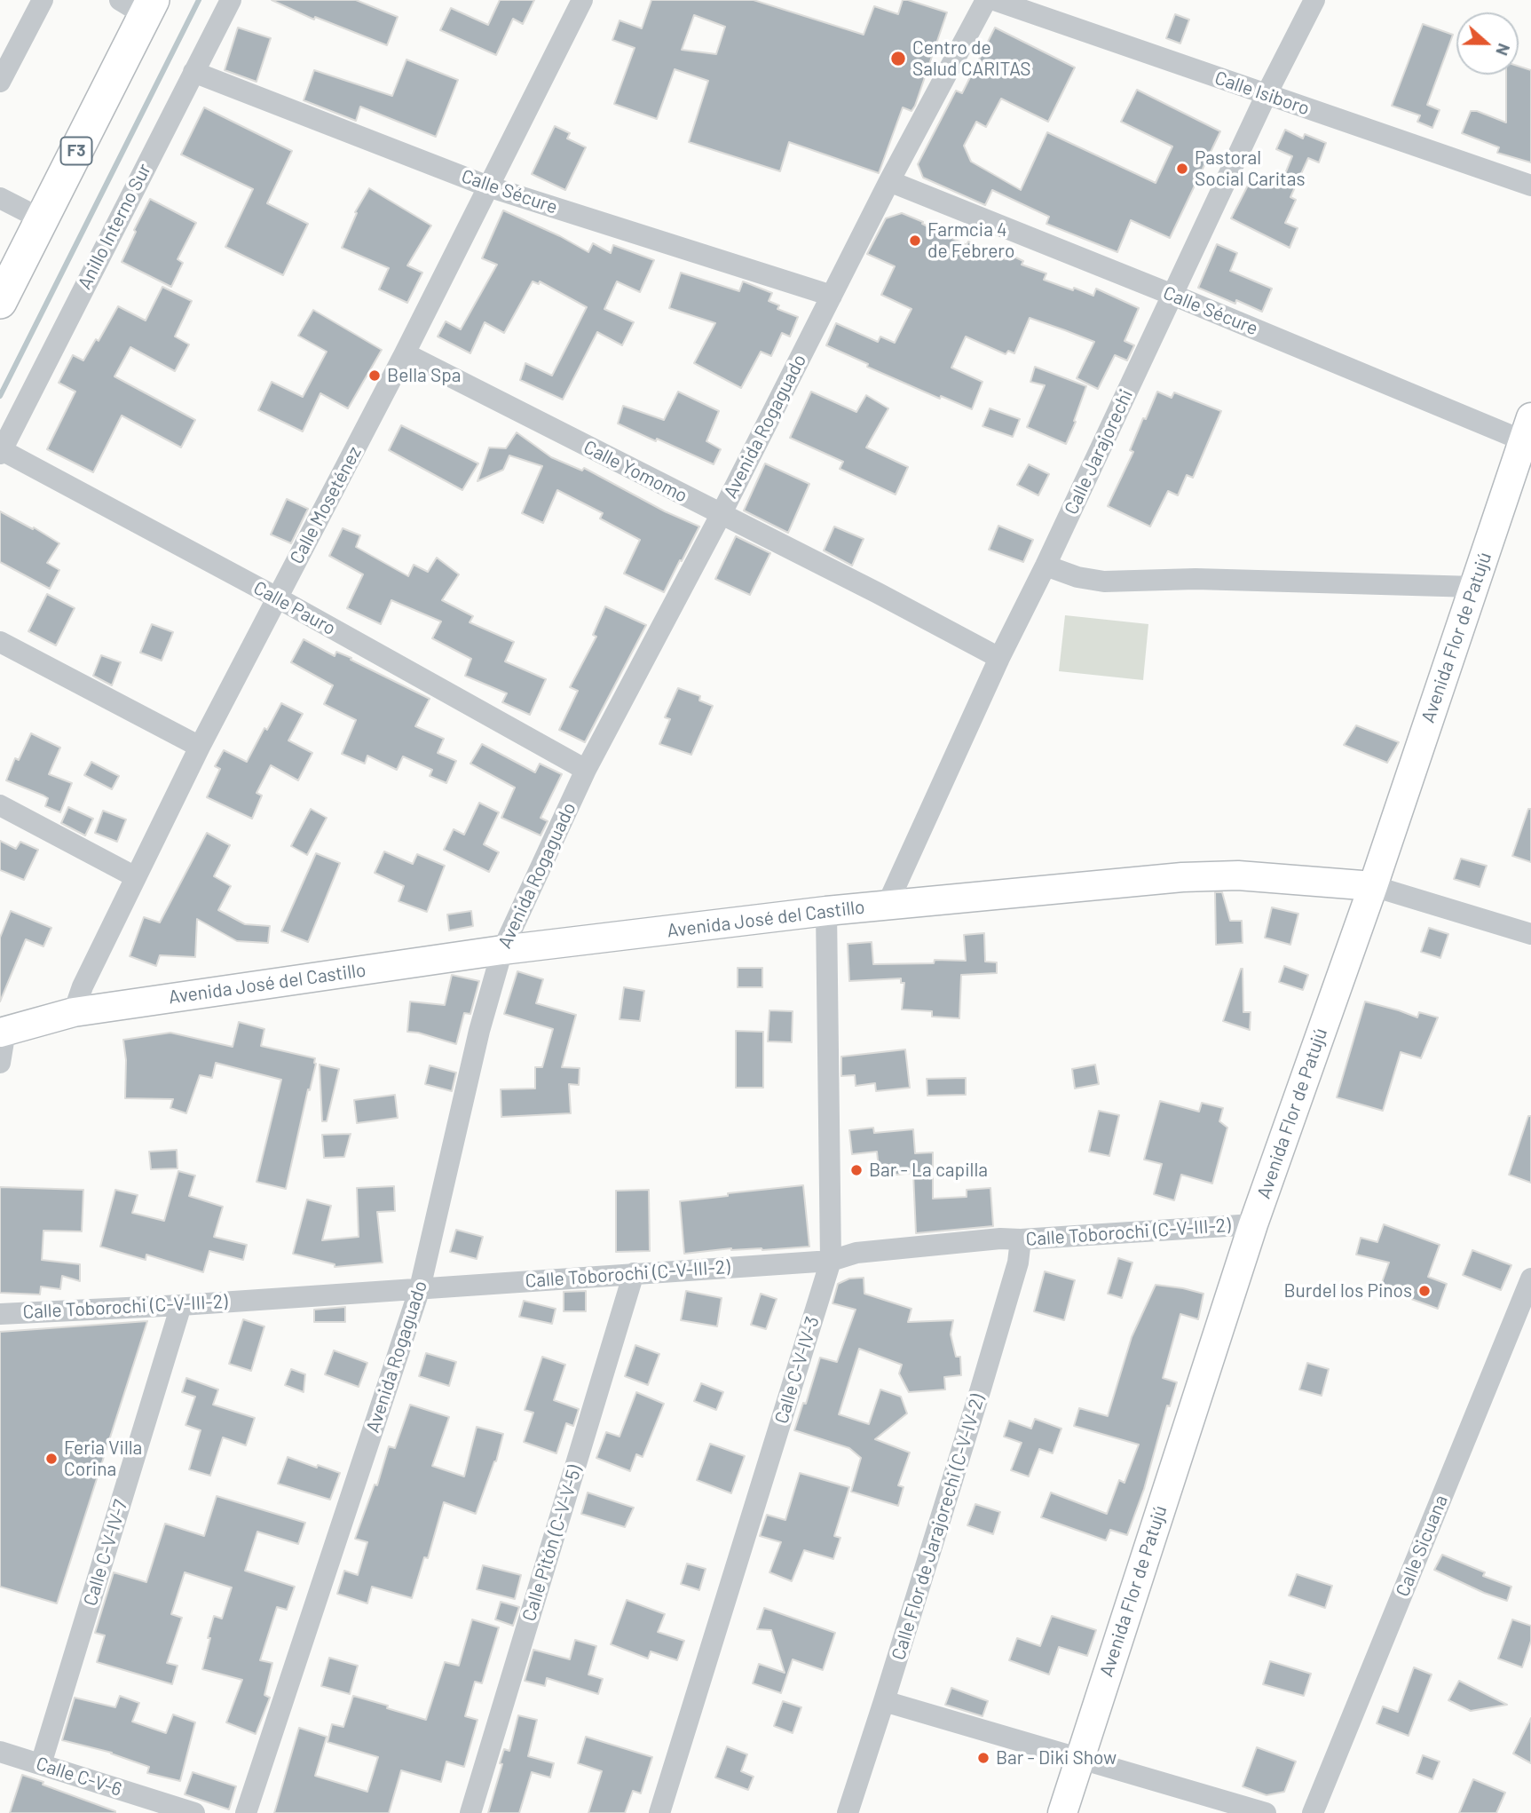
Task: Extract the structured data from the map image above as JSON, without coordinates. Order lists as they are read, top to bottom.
{
  "streets": {
    "highway": ["F3"],
    "main road": ["Avenida Flor de Patujú", "Avenida José del Castillo"],
    "street": [
      "Calle Isiboro",
      "Calle Sécure",
      "Anillo Interno Sur",
      "Avenida Rogaguado",
      "Calle Jarajorechi",
      "Calle Yomomo",
      "Calle Moseténez",
      "Calle Pauro",
      "Calle Toborochi (C-V-III-2)",
      "Calle C-V-IV-3",
      "Calle Flor de Jarajorechi (C-V-IV-2)",
      "Calle Pitón (C-V-V-5)",
      "Calle Sicuana",
      "Calle C-V-IV-7",
      "Calle C-V-6"
    ]
  },
  "crossings": [
    ["Calle Isiboro", "Calle Jarajorechi"],
    ["Calle Sécure", "Anillo Interno Sur"],
    ["Calle Sécure", "Avenida Rogaguado"],
    ["Calle Sécure", "Calle Jarajorechi"],
    ["Calle Sécure", "Calle Moseténez"],
    ["Calle Sécure", "Avenida Flor de Patujú"],
    ["Anillo Interno Sur", "Calle Pauro"],
    ["Avenida Rogaguado", "Calle Yomomo"],
    ["Avenida Rogaguado", "Calle Pauro"],
    ["Avenida Rogaguado", "Avenida José del Castillo"],
    ["Avenida Rogaguado", "Calle Toborochi (C-V-III-2)"],
    ["Calle Jarajorechi", "Calle Yomomo"],
    ["Calle Jarajorechi", "Avenida José del Castillo"],
    ["Calle Yomomo", "Calle Moseténez"],
    ["Calle Moseténez", "Calle Pauro"],
    ["Calle Moseténez", "Avenida José del Castillo"],
    ["Avenida Flor de Patujú", "Avenida José del Castillo"],
    ["Avenida Flor de Patujú", "Calle Toborochi (C-V-III-2)"],
    ["Avenida José del Castillo", "Calle C-V-IV-3"],
    ["Calle Toborochi (C-V-III-2)", "Calle C-V-IV-3"],
    ["Calle Toborochi (C-V-III-2)", "Calle Flor de Jarajorechi (C-V-IV-2)"],
    ["Calle Toborochi (C-V-III-2)", "Calle Pitón (C-V-V-5)"],
    ["Calle Toborochi (C-V-III-2)", "Calle C-V-IV-7"],
    ["Calle C-V-IV-7", "Calle C-V-6"]
  ],
  "places": [
    "Centro de Salud CARITAS",
    "Pastoral Social Caritas",
    "Farmcia 4 de Febrero",
    "Bella Spa",
    "Bar - La capilla",
    "Burdel los Pinos",
    "Feria Villa Corina",
    "Bar - Diki Show"
  ],
  "north": "right"
}
